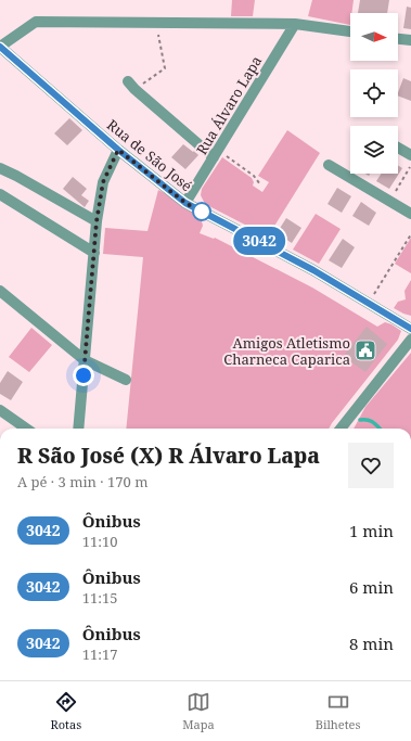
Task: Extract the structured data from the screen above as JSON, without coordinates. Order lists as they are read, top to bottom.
{
  "streets": {
    "street": ["Rua Álvaro Lapa", "Rua de São José"]
  },
  "crossings": [
    ["Rua Álvaro Lapa", "Rua de São José"]
  ],
  "places": {
    "public building": ["Amigos Atletismo Charneca Caparica"]
  },
  "lines": ["bus line 3042"],
  "north": "right",
  "page": {
    "on_map": "3042",
    "heading": ["R São José (X) R Álvaro Lapa", "A pé · 3 min · 170 m"],
    "list": [
      {
        "mark": "3042",
        "name": "Ônibus",
        "note": "11:10",
        "value": "1 min"
      },
      {
        "mark": "3042",
        "name": "Ônibus",
        "note": "11:15",
        "value": "6 min"
      },
      {
        "mark": "3042",
        "name": "Ônibus",
        "note": "11:17",
        "value": "8 min"
      }
    ],
    "tabs": ["Rotas", "Mapa", "Bilhetes"]
  }
}
